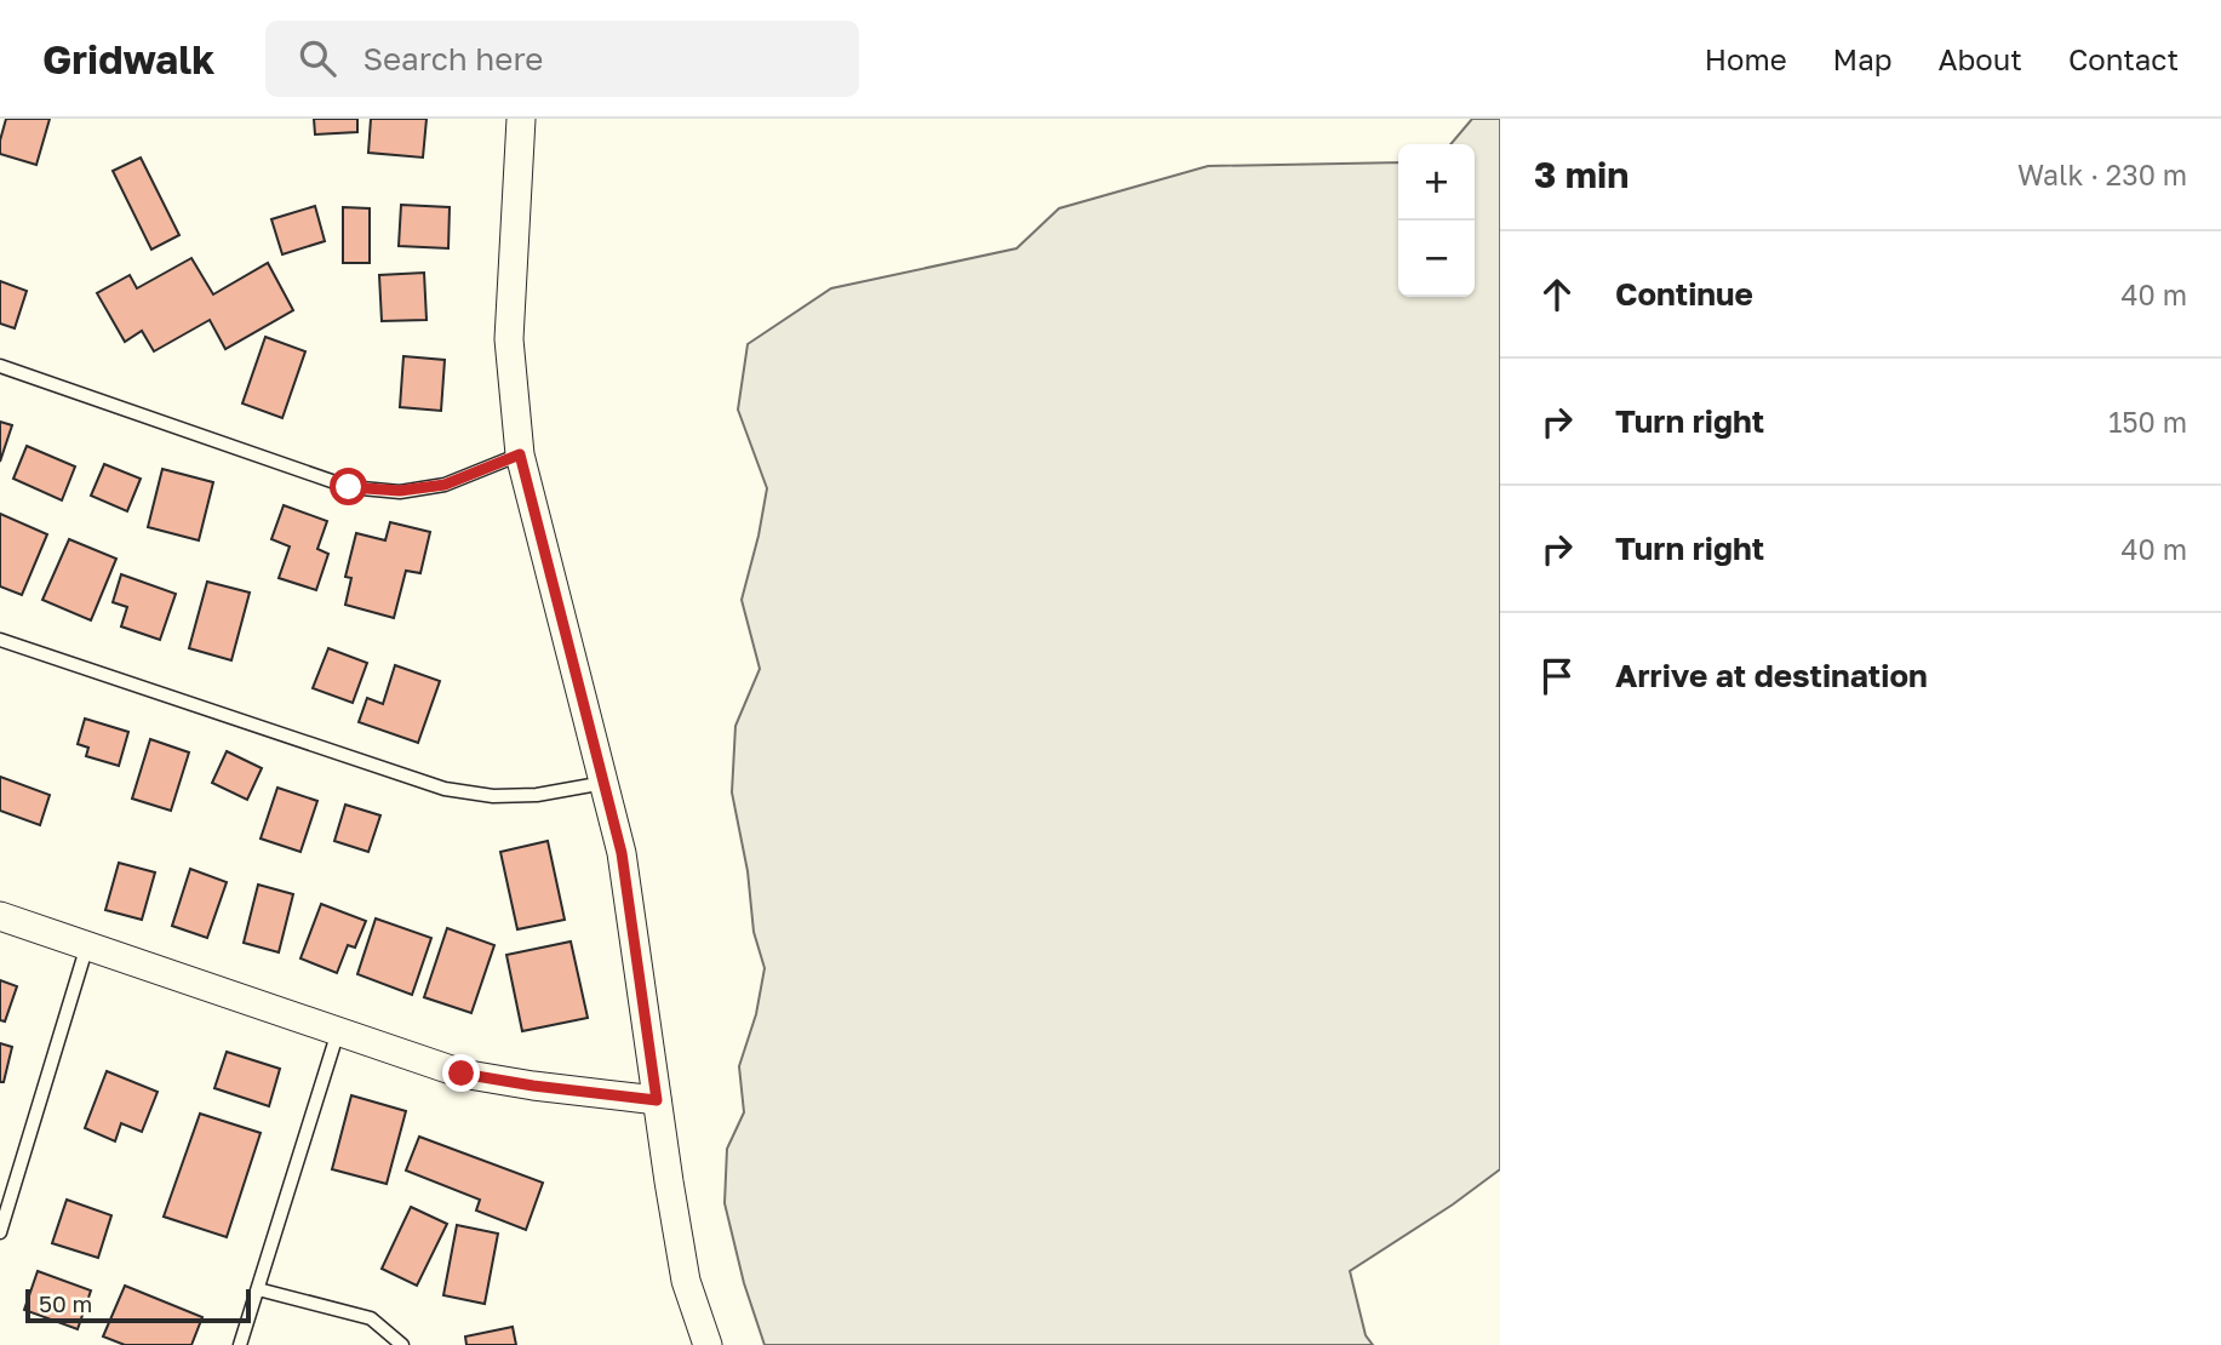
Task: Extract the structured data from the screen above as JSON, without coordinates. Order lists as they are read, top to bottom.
{
  "scale_bar": "50 m",
  "page": {
    "header": "Gridwalk",
    "search": "Search here",
    "nav": [
      "Home",
      "Map",
      "About",
      "Contact"
    ],
    "heading": ["3 min", "Walk · 230 m"],
    "map_buttons": ["+", "−"],
    "list": [
      ["Continue", "40 m"],
      ["Turn right", "150 m"],
      ["Turn right", "40 m"],
      "Arrive at destination"
    ],
    "scale": "50 m"
  }
}
